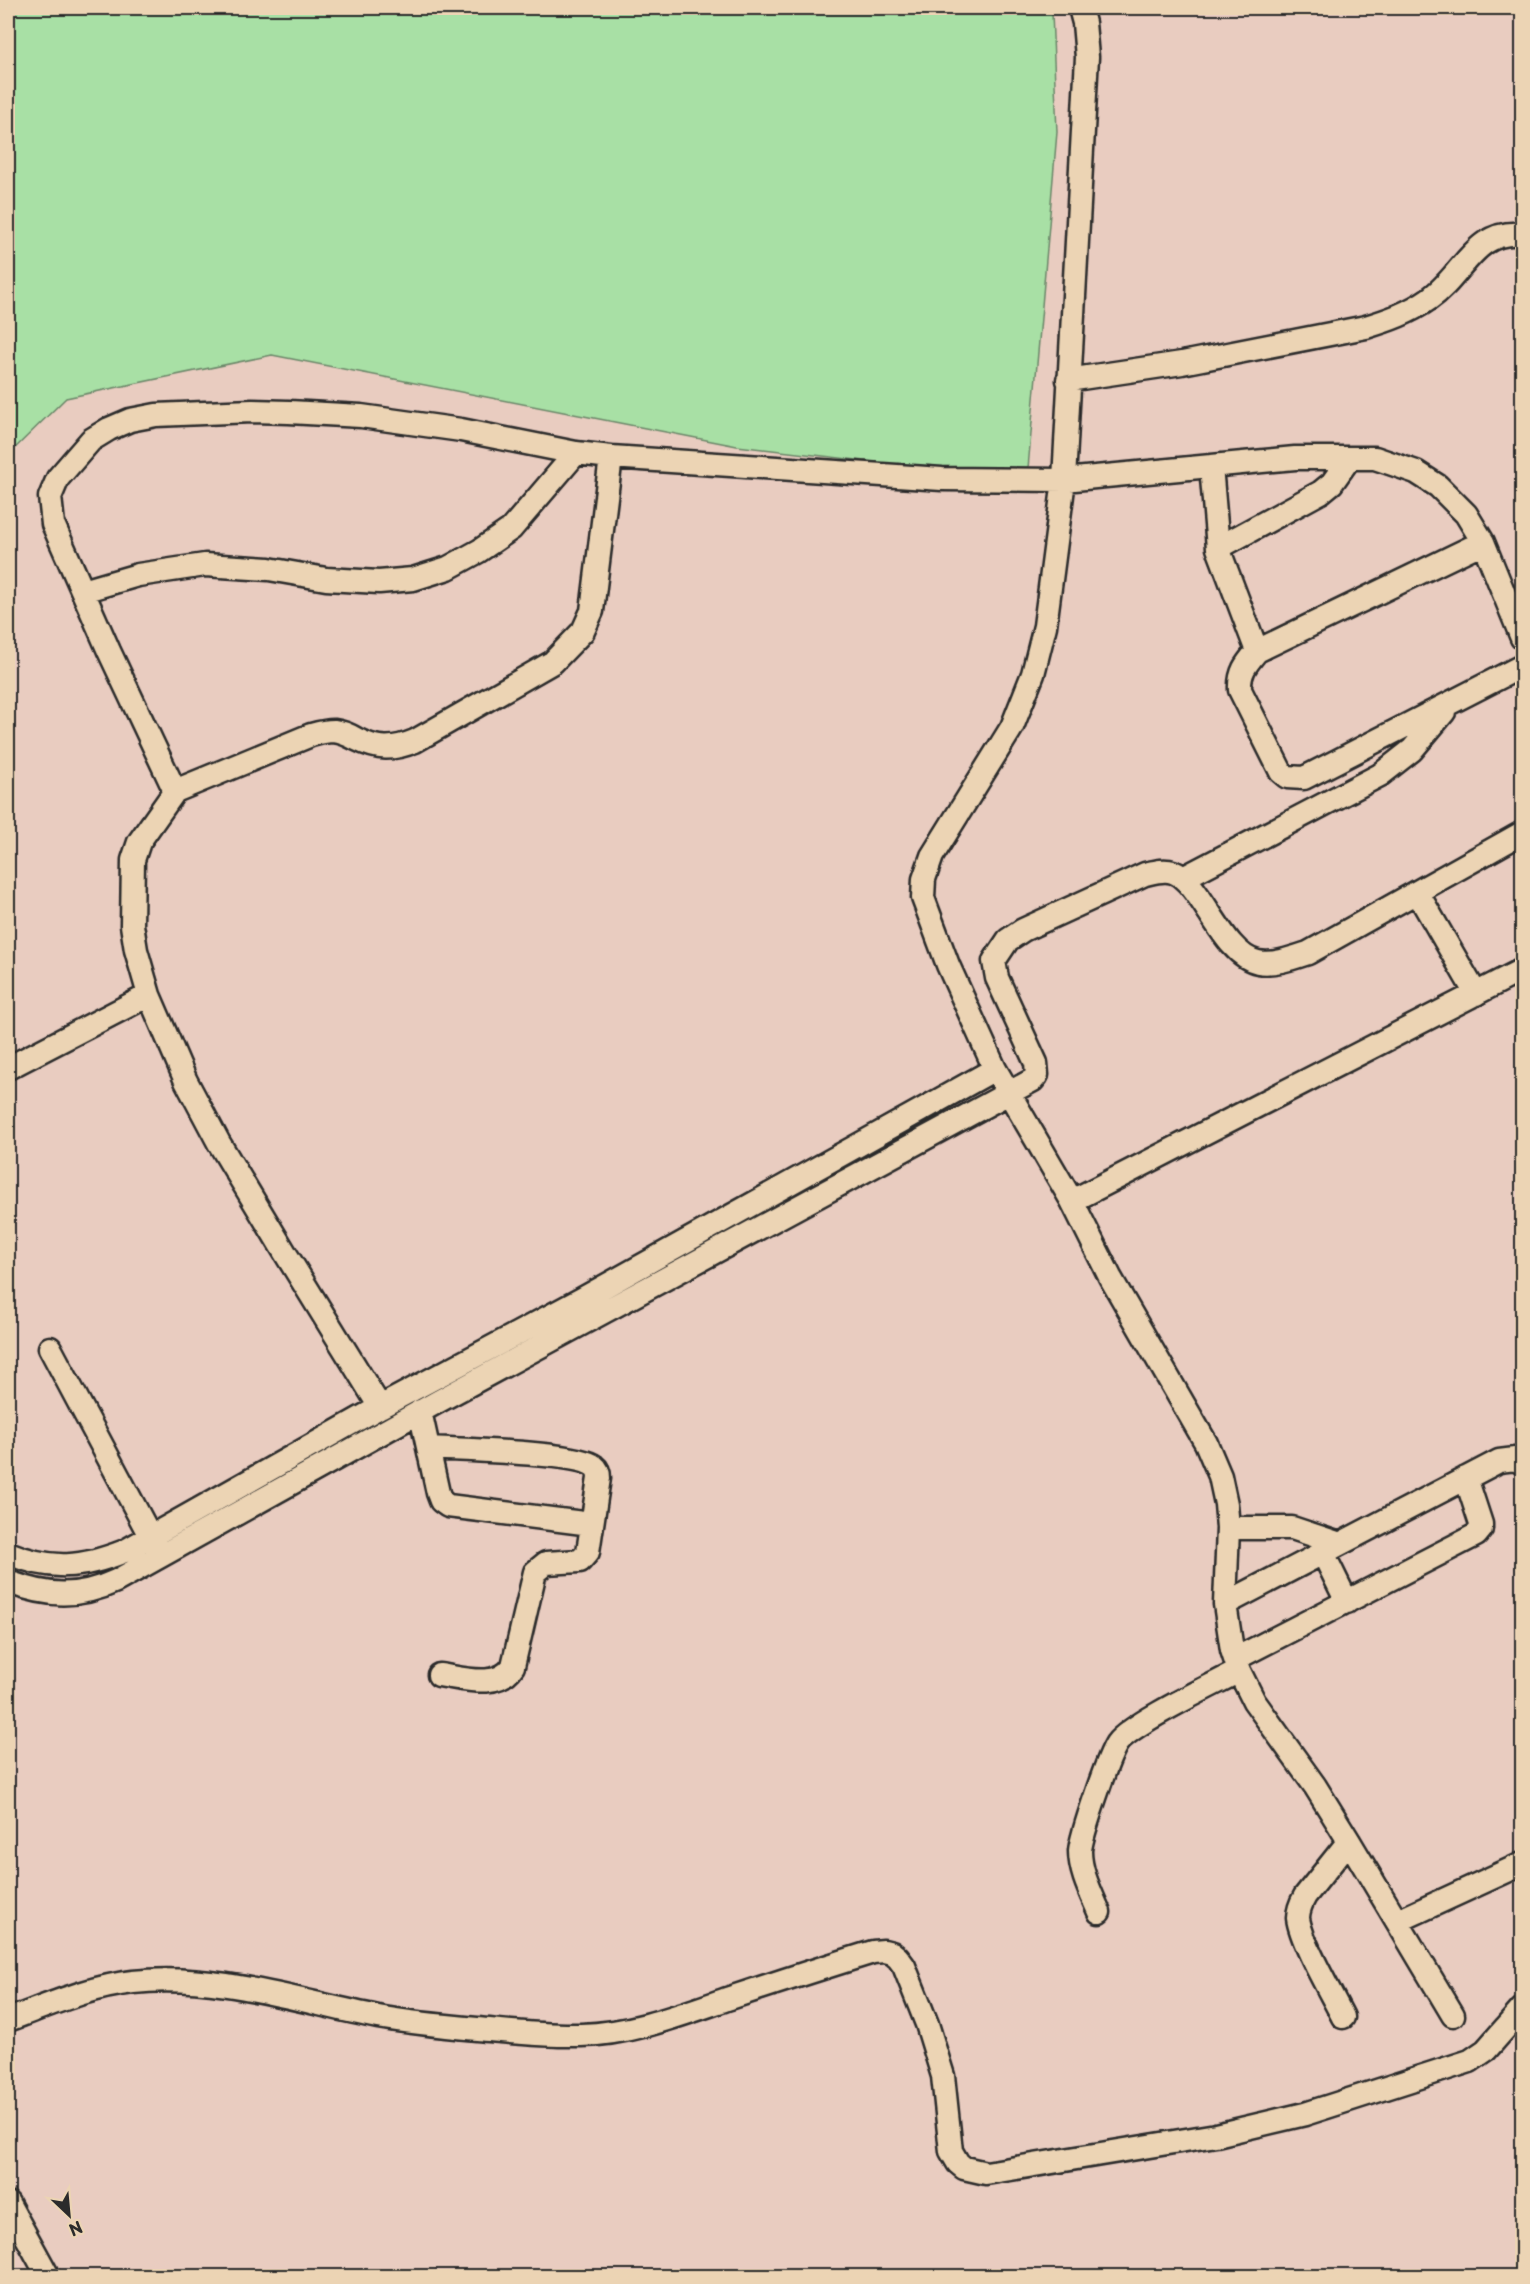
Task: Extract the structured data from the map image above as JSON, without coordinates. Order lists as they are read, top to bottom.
{
  "north": "bottom right"
}
